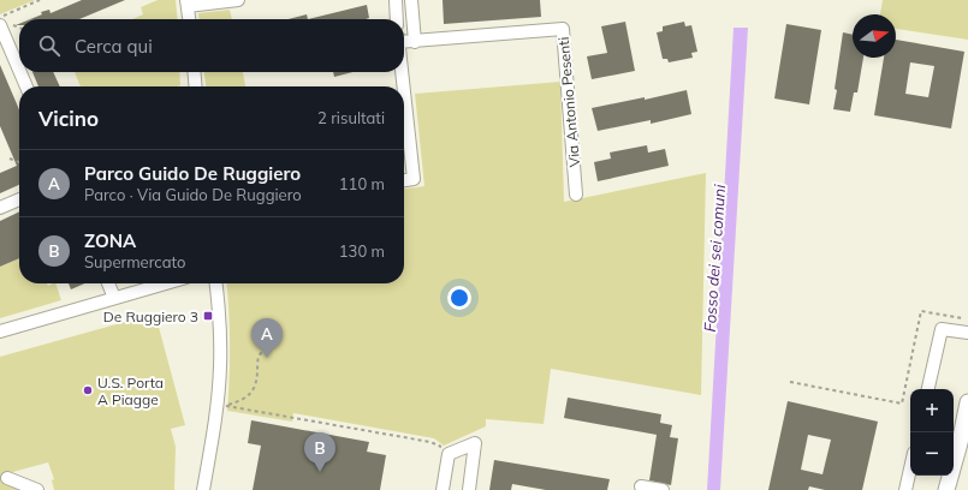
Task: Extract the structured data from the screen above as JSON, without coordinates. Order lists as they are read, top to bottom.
{
  "streets": {
    "street": ["Via Antonio Pesenti"]
  },
  "water": ["Fosso dei sei comuni"],
  "places": {
    "transit": ["De Ruggiero 3"],
    "other": ["U.S. Porta A Piagge"]
  },
  "north": "right",
  "page": {
    "search": "Cerca qui",
    "heading": ["Vicino", "2 risultati"],
    "list": [
      {
        "mark": "A",
        "name": "Parco Guido De Ruggiero",
        "note": "Parco · Via Guido De Ruggiero",
        "value": "110 m"
      },
      {
        "mark": "B",
        "name": "ZONA",
        "note": "Supermercato",
        "value": "130 m"
      }
    ],
    "pins": ["A", "B"],
    "map_buttons": ["+", "−"]
  }
}
